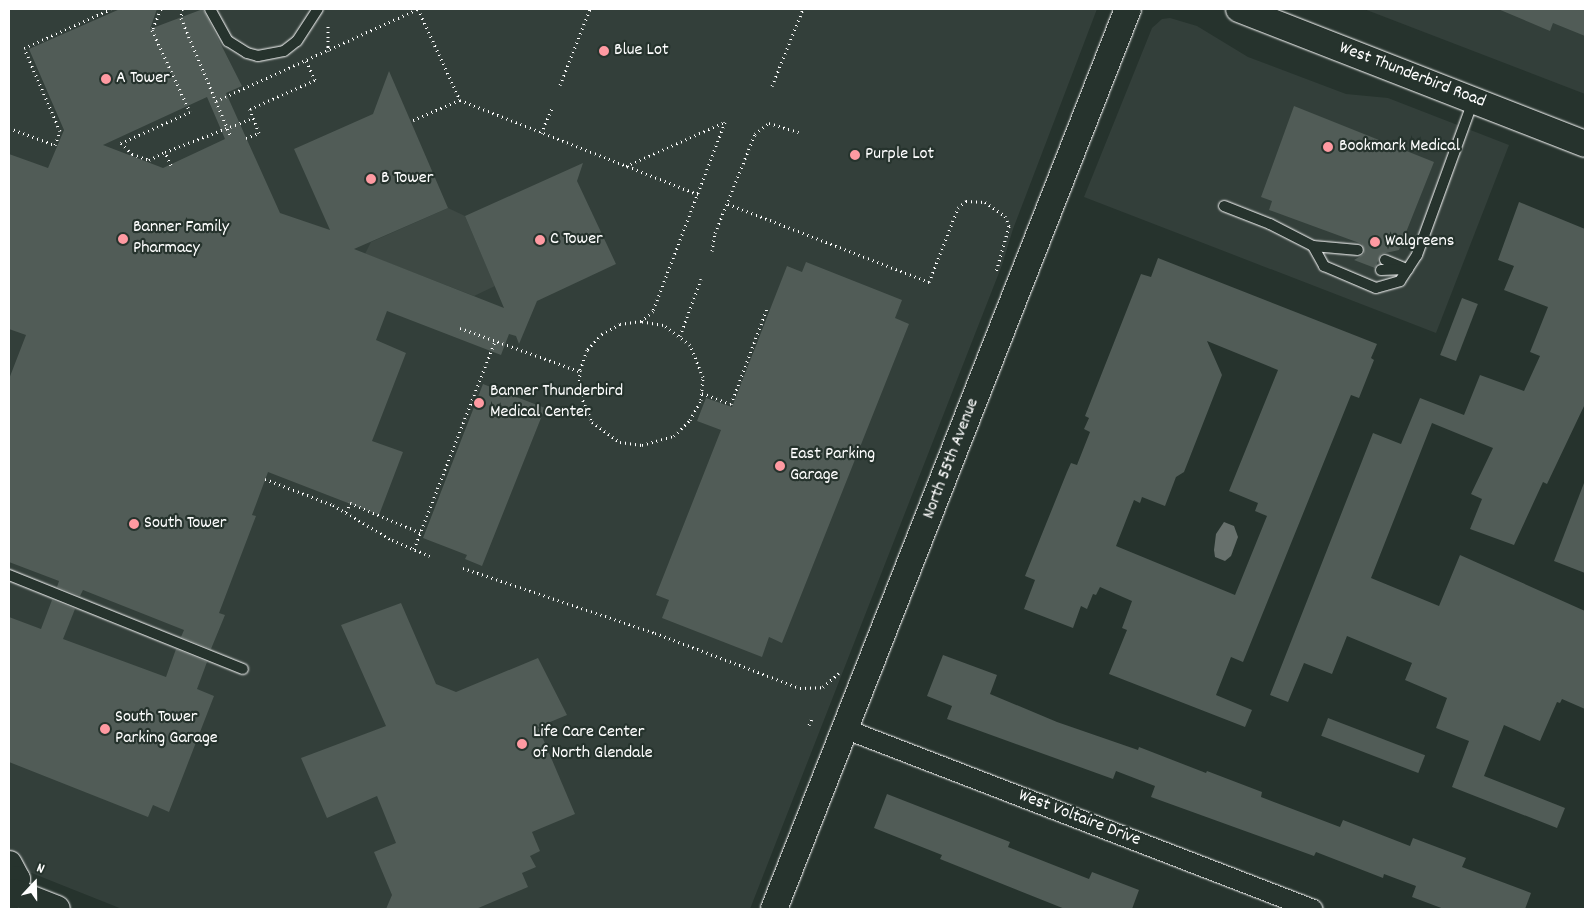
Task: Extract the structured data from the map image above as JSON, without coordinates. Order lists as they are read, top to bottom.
{
  "streets": {
    "street": ["West Thunderbird Road", "North 55th Avenue", "West Voltaire Drive"]
  },
  "crossings": [
    ["North 55th Avenue", "West Voltaire Drive"]
  ],
  "places": [
    "Blue Lot",
    "A Tower",
    "Bookmark Medical",
    "Purple Lot",
    "B Tower",
    "Banner Family Pharmacy",
    "C Tower",
    "Walgreens",
    "Banner Thunderbird Medical Center",
    "East Parking Garage",
    "South Tower",
    "South Tower Parking Garage",
    "Life Care Center of North Glendale"
  ],
  "north": "top"
}
